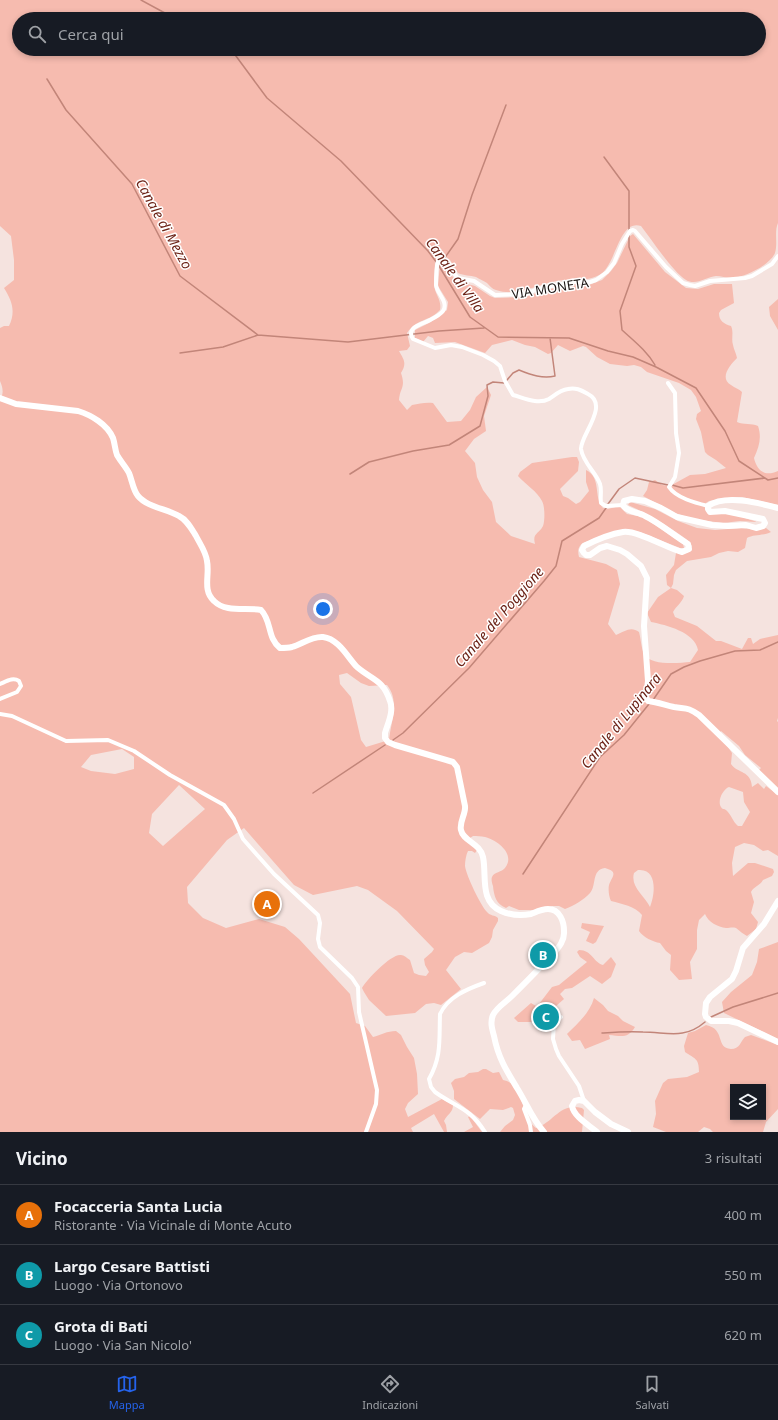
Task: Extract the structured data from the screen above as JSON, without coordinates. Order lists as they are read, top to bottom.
{
  "streets": {
    "street": ["VIA MONETA"]
  },
  "water": [
    "Canale di Mezzo",
    "Canale di Villa",
    "Canale del Poggione",
    "Canale di Lupinara"
  ],
  "page": {
    "search": "Cerca qui",
    "pins": ["A", "B", "C"],
    "heading": ["Vicino", "3 risultati"],
    "list": [
      {
        "mark": "A",
        "name": "Focacceria Santa Lucia",
        "note": "Ristorante · Via Vicinale di Monte Acuto",
        "value": "400 m"
      },
      {
        "mark": "B",
        "name": "Largo Cesare Battisti",
        "note": "Luogo · Via Ortonovo",
        "value": "550 m"
      },
      {
        "mark": "C",
        "name": "Grota di Bati",
        "note": "Luogo · Via San Nicolo'",
        "value": "620 m"
      }
    ],
    "nav": ["Mappa", "Indicazioni", "Salvati"]
  }
}
